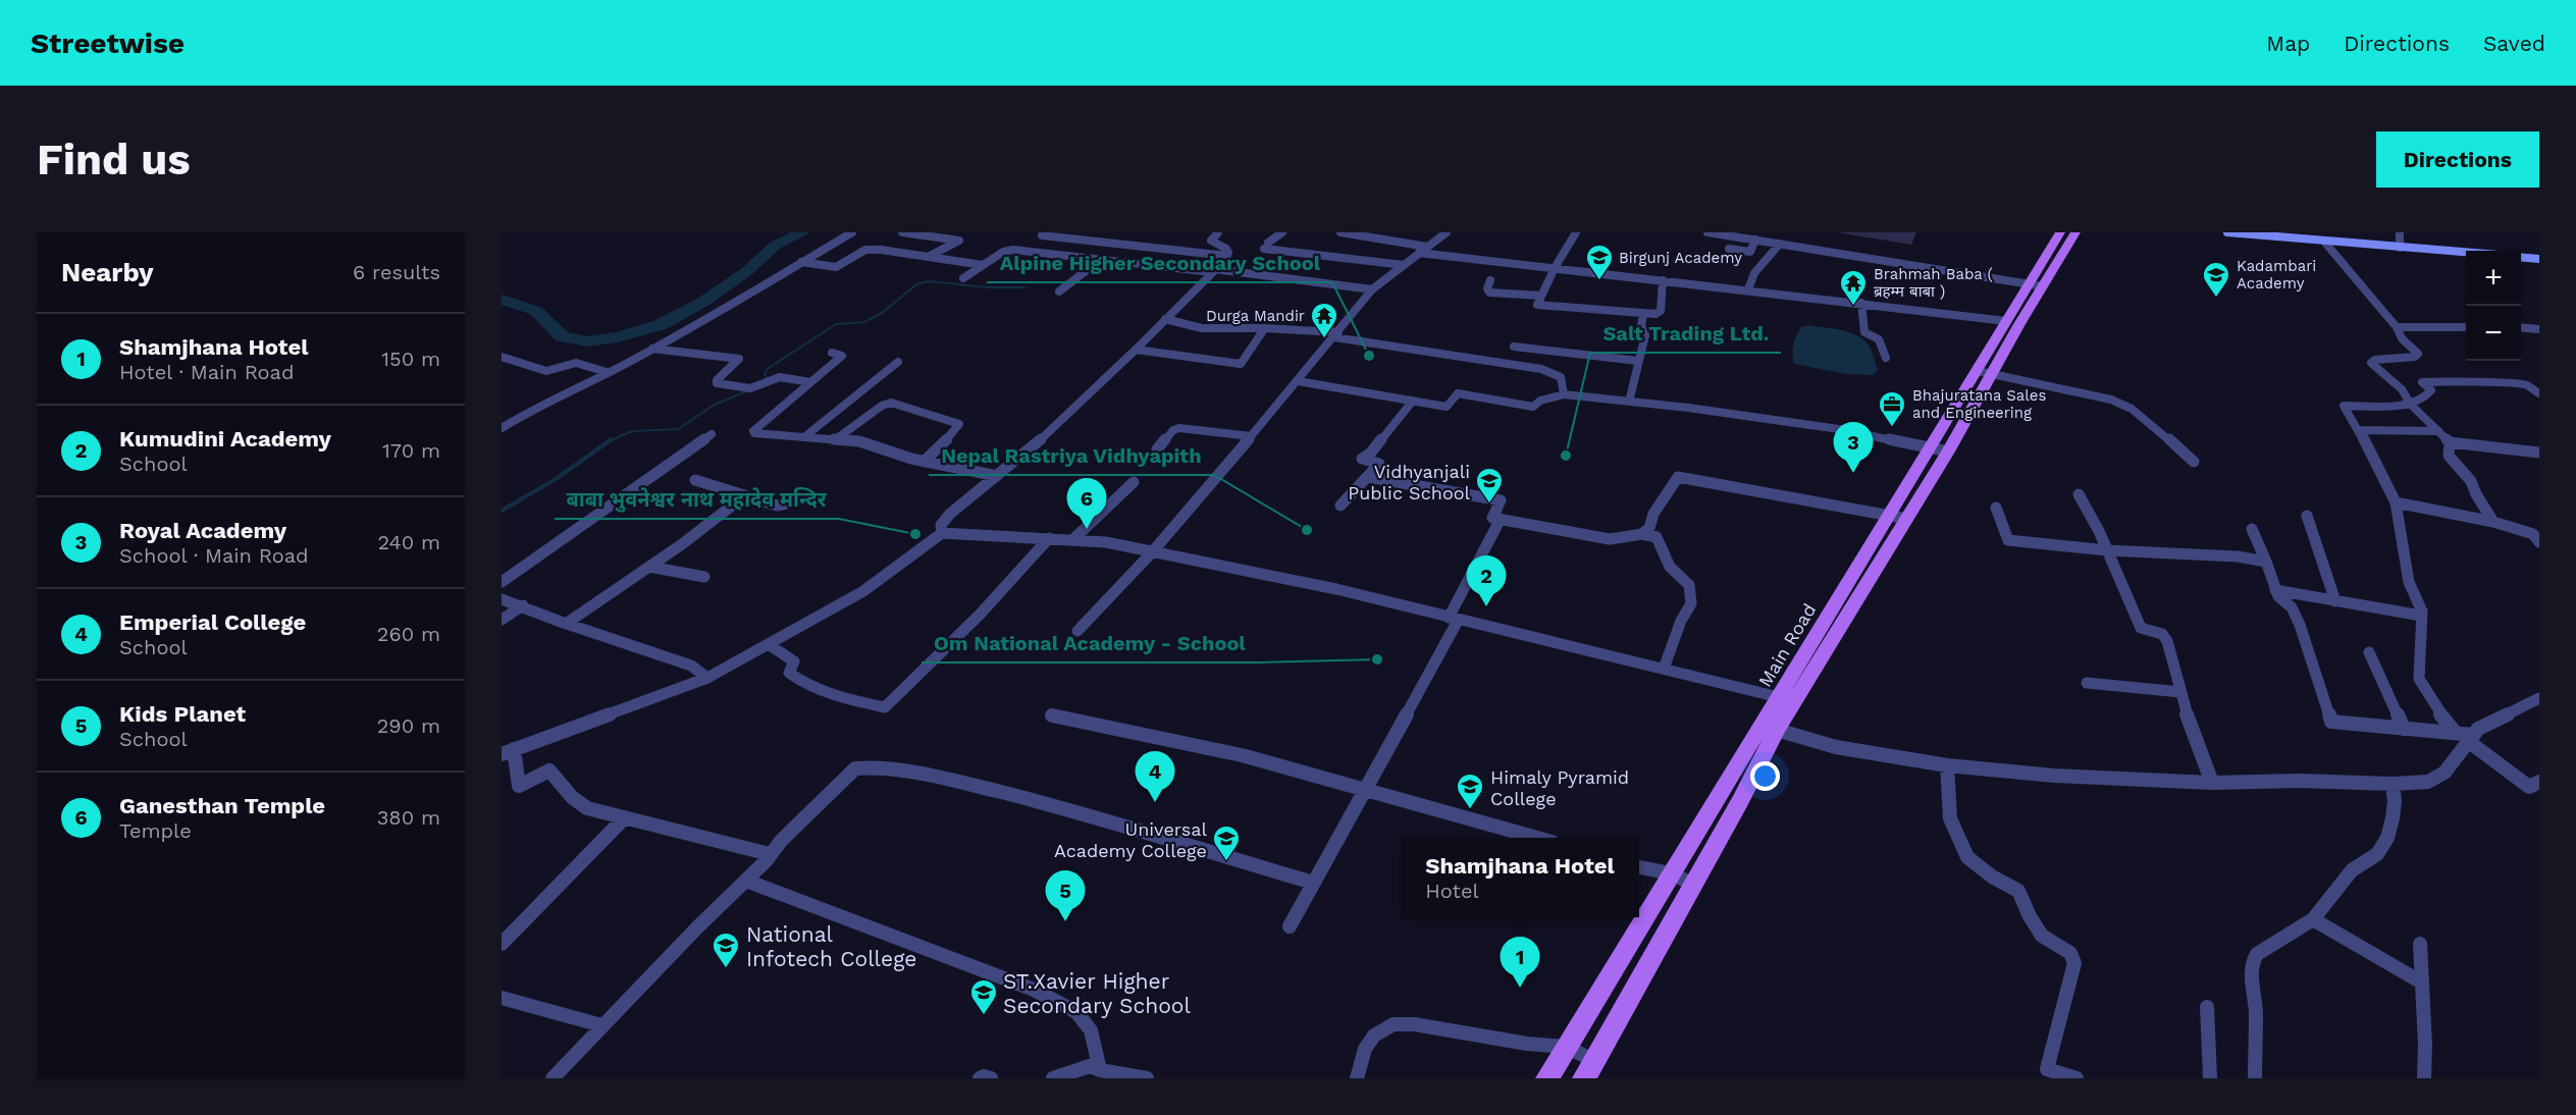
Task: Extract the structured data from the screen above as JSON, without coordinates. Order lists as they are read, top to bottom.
{
  "streets": {
    "main road": ["Main Road"]
  },
  "places": {
    "school or university": [
      "Birgunj Academy",
      "Kadambari Academy",
      "Vidhyanjali Public School",
      "Himaly Pyramid College",
      "Universal Academy College",
      "National Infotech College",
      "ST.Xavier Higher Secondary School"
    ],
    "temple": ["Brahmah Baba ( ब्रहम्म बाबा )", "Durga Mandir"],
    "other": [
      "Alpine Higher Secondary School",
      "Salt Trading Ltd.",
      "Nepal Rastriya Vidhyapith",
      "बाबा भुवनेश्वर नाथ महादेव मन्दिर",
      "Om National Academy - School"
    ],
    "office": ["Bhajuratana Sales and Engineering"]
  },
  "page": {
    "header": "Streetwise",
    "nav": ["Map", "Directions", "Saved"],
    "buttons": "Directions",
    "title": "Find us",
    "heading": ["Nearby", "6 results"],
    "map_buttons": ["+", "−"],
    "list": [
      {
        "mark": "1",
        "name": "Shamjhana Hotel",
        "note": "Hotel · Main Road",
        "value": "150 m"
      },
      {
        "mark": "2",
        "name": "Kumudini Academy",
        "note": "School",
        "value": "170 m"
      },
      {
        "mark": "3",
        "name": "Royal Academy",
        "note": "School · Main Road",
        "value": "240 m"
      },
      {
        "mark": "4",
        "name": "Emperial College",
        "note": "School",
        "value": "260 m"
      },
      {
        "mark": "5",
        "name": "Kids Planet",
        "note": "School",
        "value": "290 m"
      },
      {
        "mark": "6",
        "name": "Ganesthan Temple",
        "note": "Temple",
        "value": "380 m"
      }
    ],
    "pins": [
      "3",
      "6",
      "2",
      "4",
      "5",
      "1"
    ],
    "popup": ["Shamjhana Hotel", "Hotel"]
  }
}
